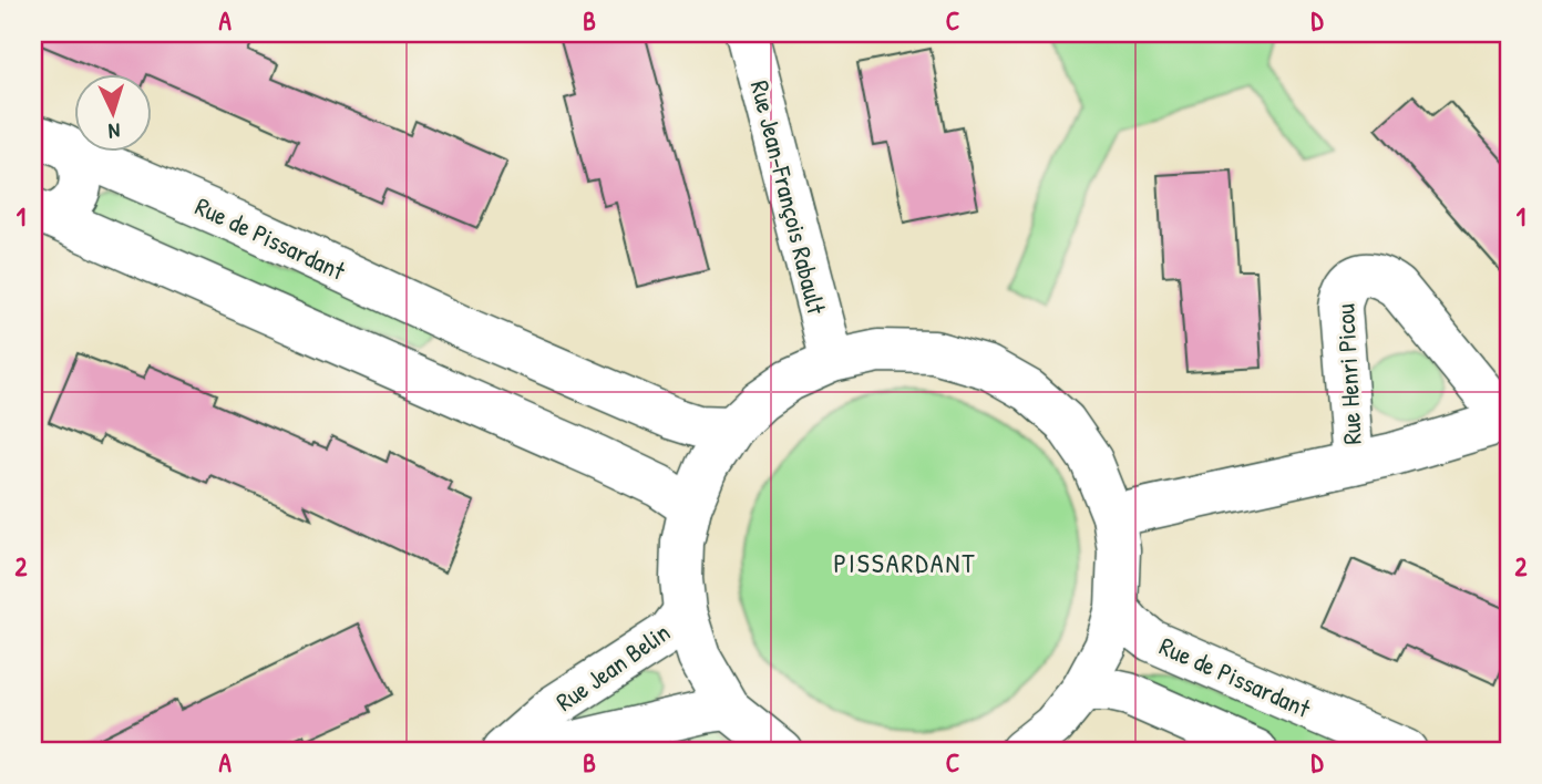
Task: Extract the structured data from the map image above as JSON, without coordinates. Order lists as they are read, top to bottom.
{
  "streets": {
    "street": [
      "Rue Jean-François Rabault",
      "Rue de Pissardant",
      "Rue Henri Picou",
      "Rue Jean Belin"
    ]
  },
  "districts": ["PISSARDANT"],
  "north": "bottom",
  "grid": {
    "columns": [
      "A",
      "B",
      "C",
      "D"
    ],
    "rows": ["1", "2"]
  }
}
